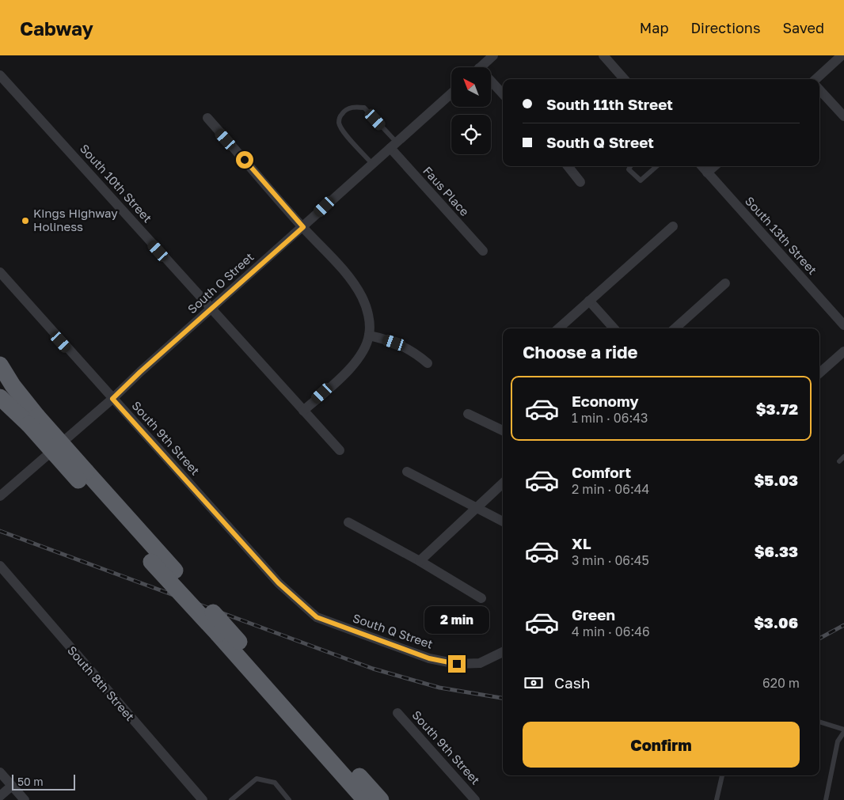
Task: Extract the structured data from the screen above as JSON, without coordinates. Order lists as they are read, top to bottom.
{
  "streets": {
    "street": [
      "South 10th Street",
      "Faus Place",
      "South 13th Street",
      "South O Street",
      "South 9th Street",
      "South Q Street",
      "South 8th Street"
    ]
  },
  "crossings": [
    ["South 10th Street", "South O Street"],
    ["Faus Place", "South O Street"],
    ["South O Street", "South 9th Street"],
    ["South 9th Street", "South Q Street"]
  ],
  "places": ["Kings Highway Holiness"],
  "scale_bar": "50 m",
  "north": "top left",
  "page": {
    "header": "Cabway",
    "nav": ["Map", "Directions", "Saved"],
    "banner": ["South 11th Street", "South Q Street"],
    "heading": "Choose a ride",
    "list": [
      {
        "name": "Economy",
        "note": "1 min · 06:43",
        "value": "$3.72"
      },
      {
        "name": "Comfort",
        "note": "2 min · 06:44",
        "value": "$5.03"
      },
      {
        "name": "XL",
        "note": "3 min · 06:45",
        "value": "$6.33"
      },
      {
        "name": "Green",
        "note": "4 min · 06:46",
        "value": "$3.06"
      }
    ],
    "bubble": "2 min",
    "pay": ["Cash", "620 m"],
    "buttons": "Confirm",
    "scale": "50 m"
  }
}
